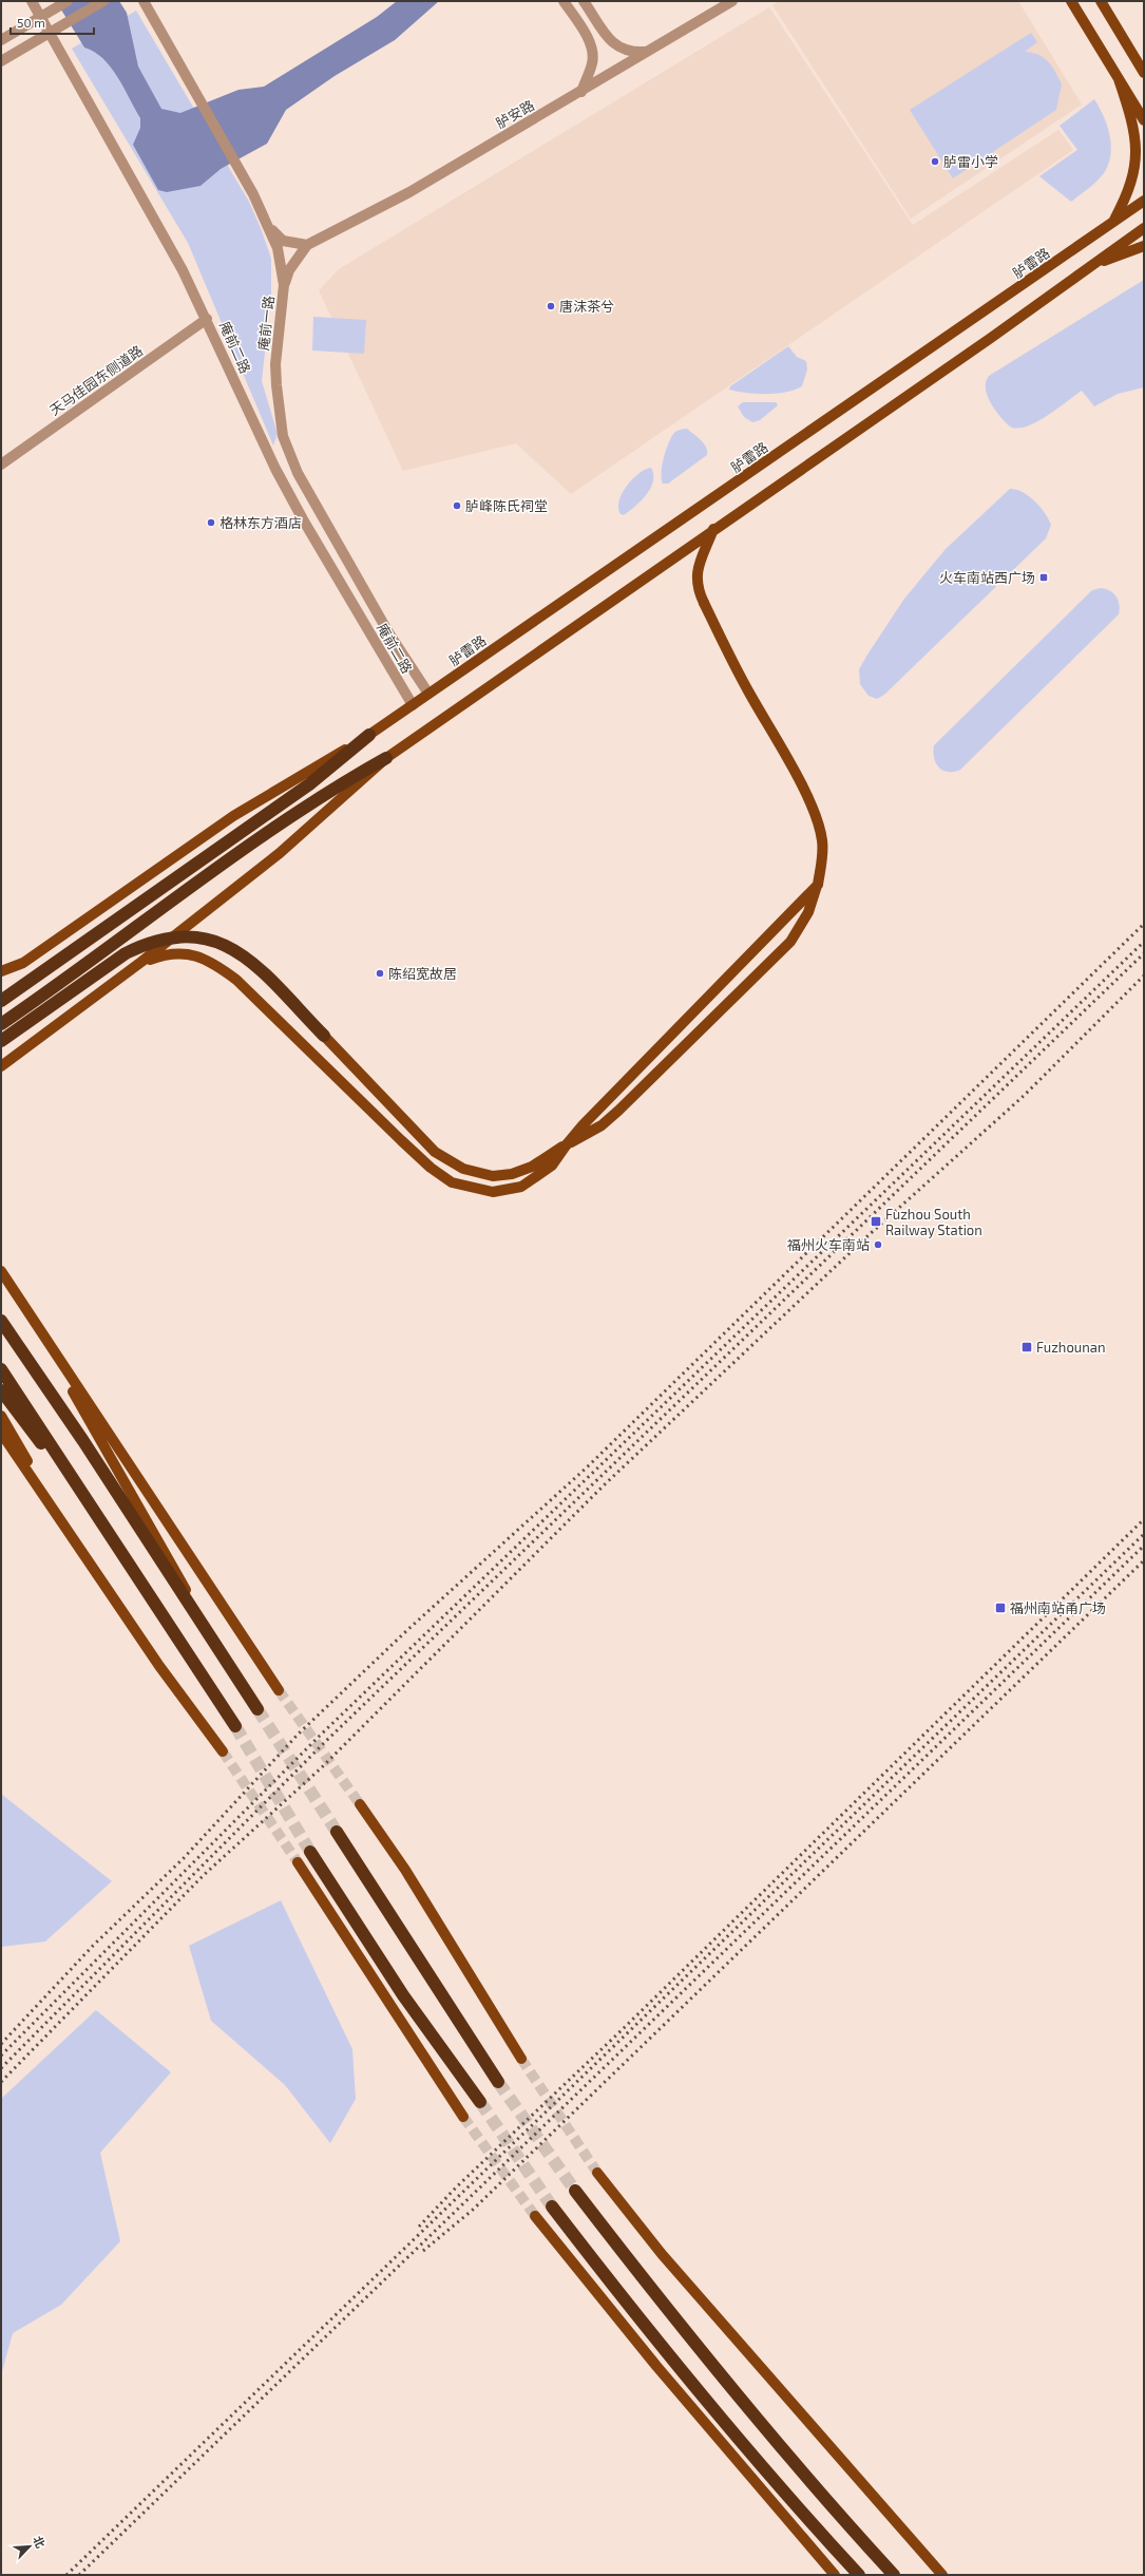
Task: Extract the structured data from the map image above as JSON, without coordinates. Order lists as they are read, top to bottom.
{
  "streets": {
    "main road": ["胪雷路"],
    "street": [
      "胪安路",
      "庵前一路",
      "庵前二路",
      "天马佳园东侧道路"
    ]
  },
  "crossings": [
    ["胪雷路", "庵前一路"],
    ["胪雷路", "庵前二路"],
    ["庵前二路", "天马佳园东侧道路"]
  ],
  "places": {
    "other": [
      "胪雷小学",
      "唐沫茶兮",
      "胪峰陈氏祠堂",
      "格林东方酒店",
      "陈绍宽故居",
      "福州火车南站"
    ],
    "transit": [
      "火车南站西广场",
      "Fuzhou South Railway Station",
      "Fuzhounan",
      "福州南站甬广场"
    ]
  },
  "scale_bar": "50 m",
  "north": "top right"
}
